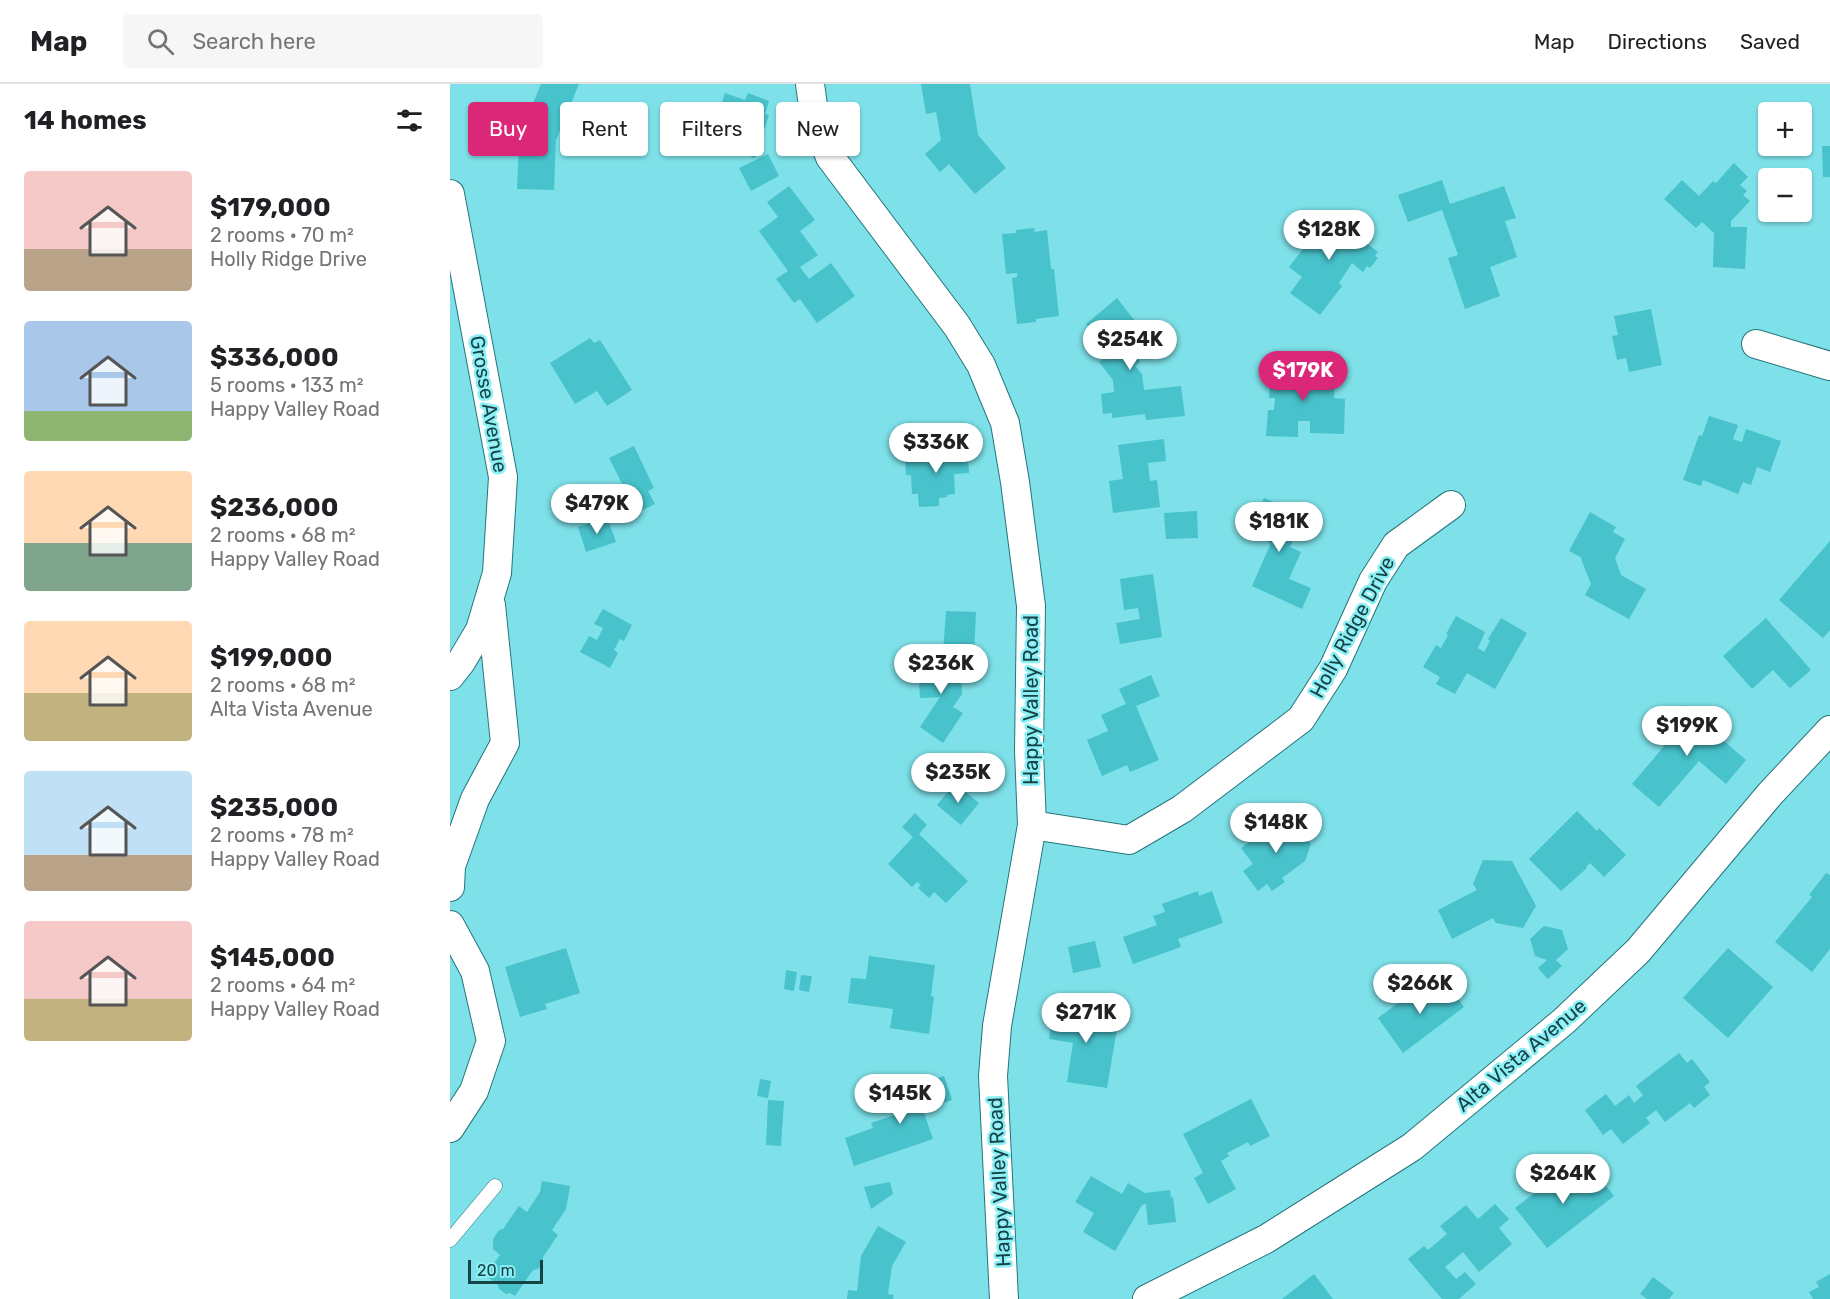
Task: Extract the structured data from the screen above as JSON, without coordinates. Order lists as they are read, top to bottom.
{
  "streets": {
    "street": [
      "Grosse Avenue",
      "Holly Ridge Drive",
      "Happy Valley Road",
      "Alta Vista Avenue"
    ]
  },
  "crossings": [
    ["Holly Ridge Drive", "Happy Valley Road"]
  ],
  "scale_bar": "20 m",
  "page": {
    "header": "Map",
    "search": "Search here",
    "nav": ["Map", "Directions", "Saved"],
    "heading": "14 homes",
    "map_buttons": ["+", "−"],
    "chip": [
      "Buy",
      "Rent",
      "Filters",
      "New"
    ],
    "list": [
      {
        "name": "$179,000",
        "note": "2 rooms · 70 m² · Holly Ridge Drive"
      },
      {
        "name": "$336,000",
        "note": "5 rooms · 133 m² · Happy Valley Road"
      },
      {
        "name": "$236,000",
        "note": "2 rooms · 68 m² · Happy Valley Road"
      },
      {
        "name": "$199,000",
        "note": "2 rooms · 68 m² · Alta Vista Avenue"
      },
      {
        "name": "$235,000",
        "note": "2 rooms · 78 m² · Happy Valley Road"
      },
      {
        "name": "$145,000",
        "note": "2 rooms · 64 m² · Happy Valley Road"
      }
    ],
    "price": [
      "$128K",
      "$254K",
      "$179K",
      "$336K",
      "$479K",
      "$181K",
      "$236K",
      "$199K",
      "$235K",
      "$148K",
      "$266K",
      "$271K",
      "$145K",
      "$264K"
    ],
    "scale": "20 m"
  }
}
